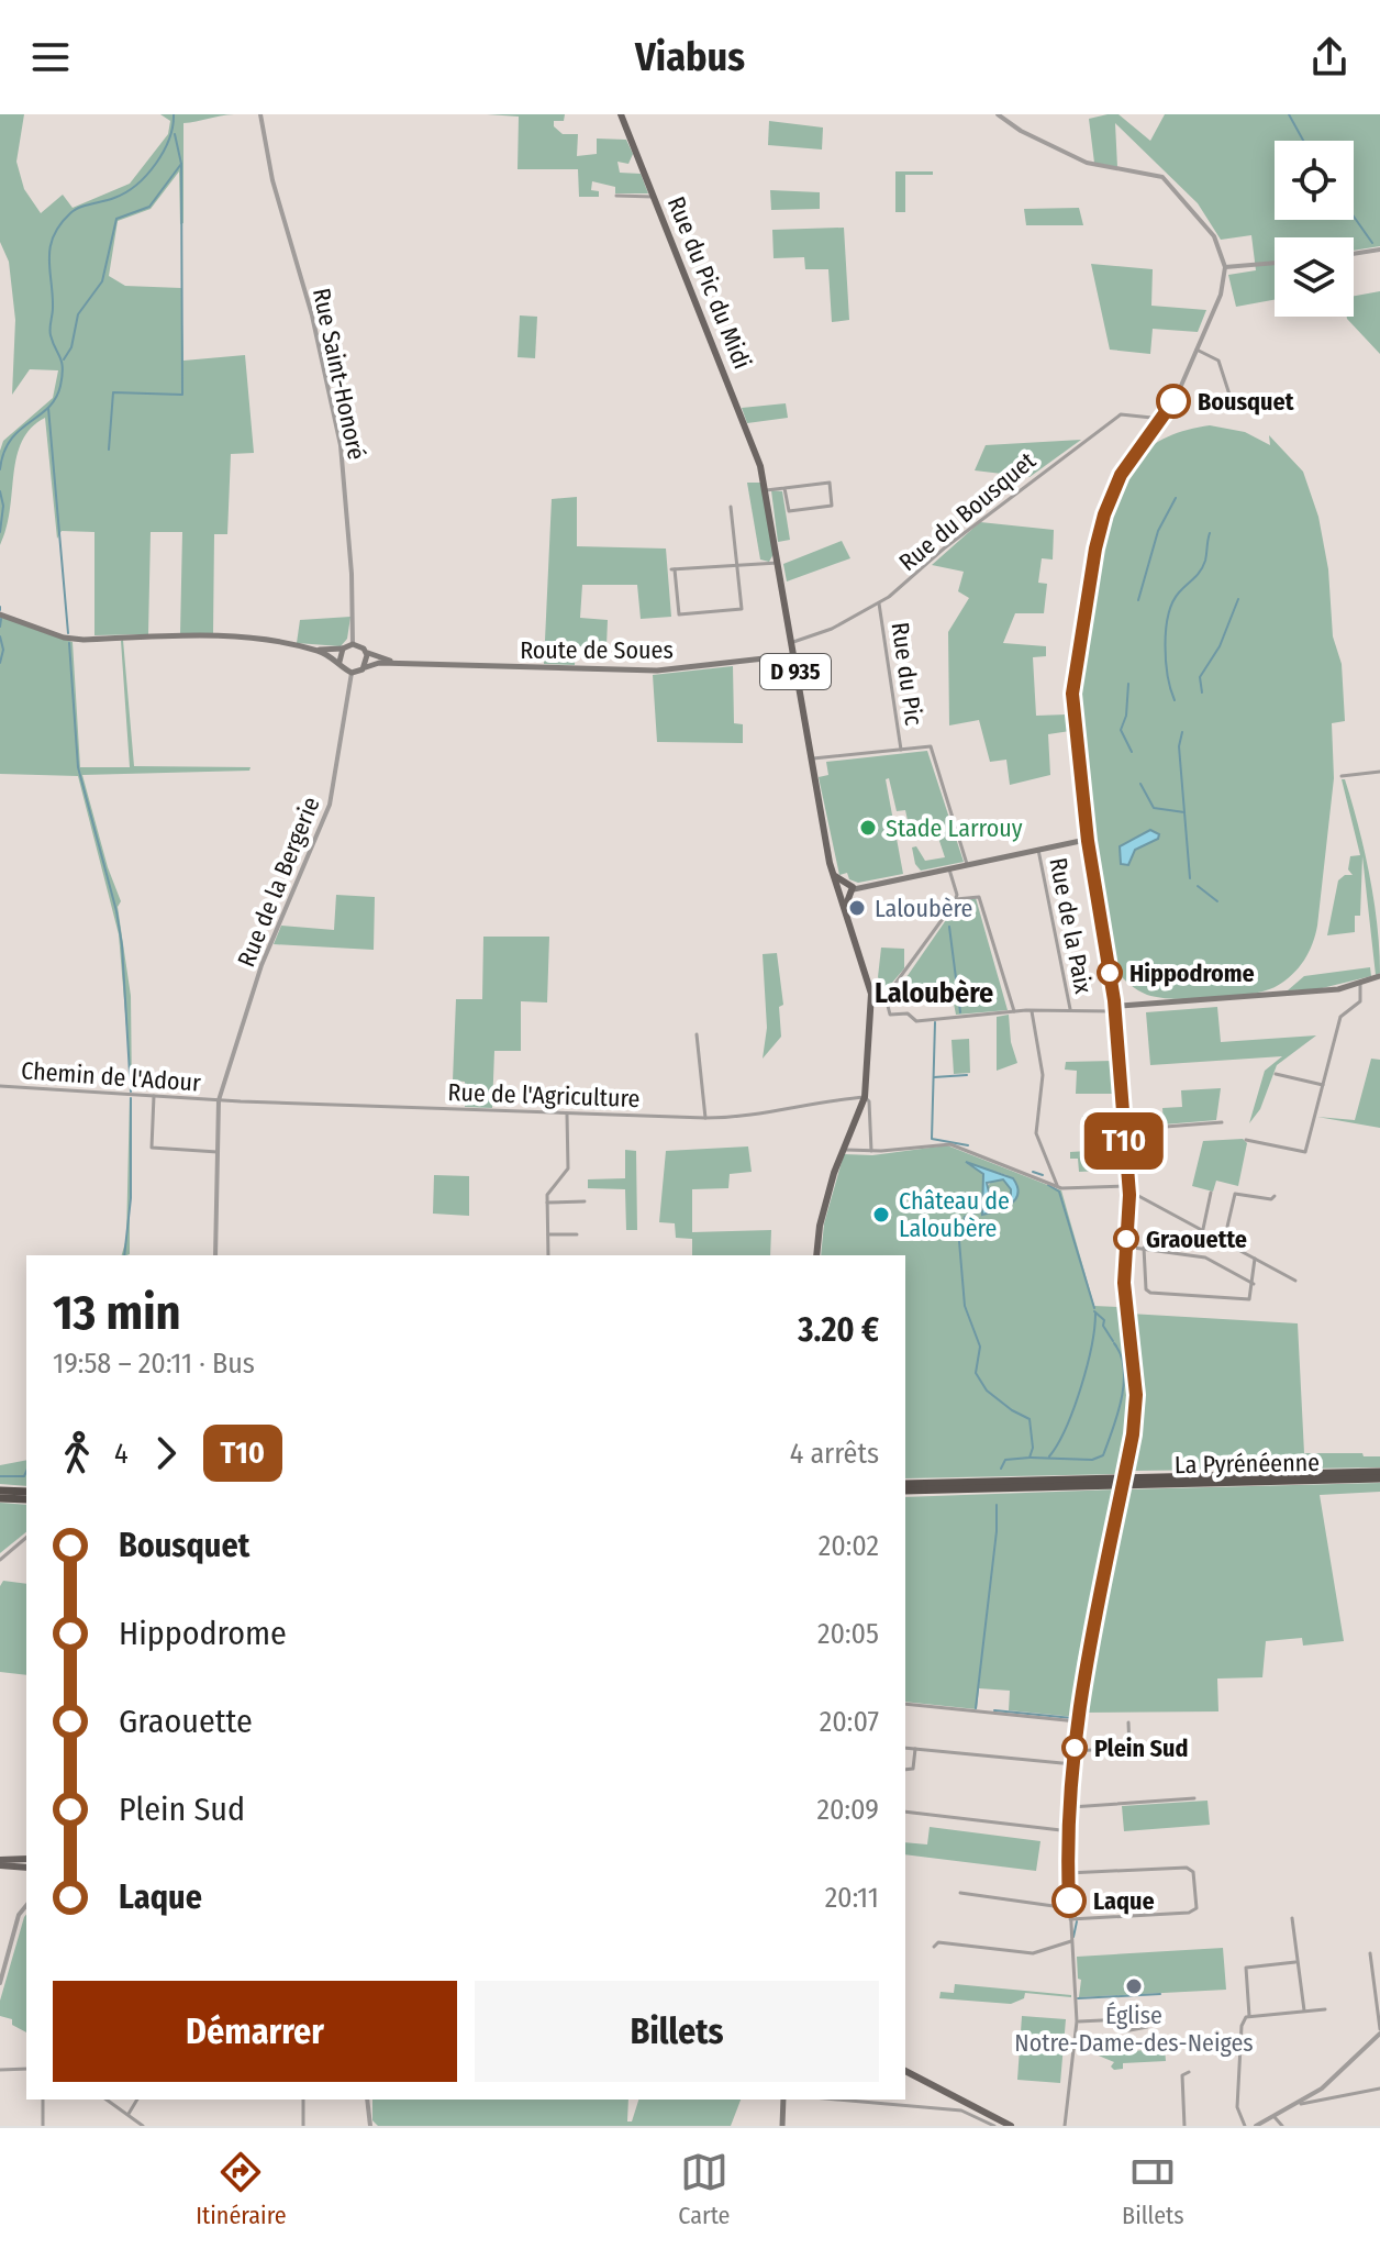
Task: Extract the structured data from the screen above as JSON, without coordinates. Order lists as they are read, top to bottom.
{
  "streets": {
    "highway": ["La Pyrénéenne"],
    "main road": ["Rue du Pic du Midi", "Route de Soues", "D 935"],
    "street": [
      "Rue Saint-Honoré",
      "Rue du Bousquet",
      "Rue du Pic",
      "Rue de la Bergerie",
      "Rue de la Paix",
      "Chemin de l'Adour",
      "Rue de l'Agriculture"
    ]
  },
  "crossings": [
    ["Rue du Pic du Midi", "D 935"],
    ["Rue Saint-Honoré", "Route de Soues"],
    ["Rue Saint-Honoré", "Rue de la Bergerie"],
    ["Rue du Bousquet", "D 935"],
    ["Rue du Bousquet", "Rue du Pic"],
    ["Route de Soues", "D 935"],
    ["Route de Soues", "Rue de la Bergerie"],
    ["Rue de la Bergerie", "Chemin de l'Adour"],
    ["Rue de la Bergerie", "Rue de l'Agriculture"],
    ["Chemin de l'Adour", "Rue de l'Agriculture"]
  ],
  "districts": ["Laloubère"],
  "places": [
    "Bousquet",
    "Stade Larrouy",
    "Laloubère",
    "Hippodrome",
    "Château de Laloubère",
    "Graouette",
    "Plein Sud",
    "Laque",
    "Église Notre-Dame-des-Neiges"
  ],
  "lines": ["bus line T10"],
  "page": {
    "header": "Viabus",
    "on_map": "T10",
    "heading": ["13 min", "19:58 – 20:11 · Bus", "3.20 €"],
    "legs": ["4", "T10", "4 arrêts"],
    "list": [
      {
        "name": "Bousquet",
        "value": "20:02"
      },
      {
        "name": "Hippodrome",
        "value": "20:05"
      },
      {
        "name": "Graouette",
        "value": "20:07"
      },
      {
        "name": "Plein Sud",
        "value": "20:09"
      },
      {
        "name": "Laque",
        "value": "20:11"
      }
    ],
    "buttons": ["Démarrer", "Billets"],
    "tabs": ["Itinéraire", "Carte", "Billets"]
  }
}
